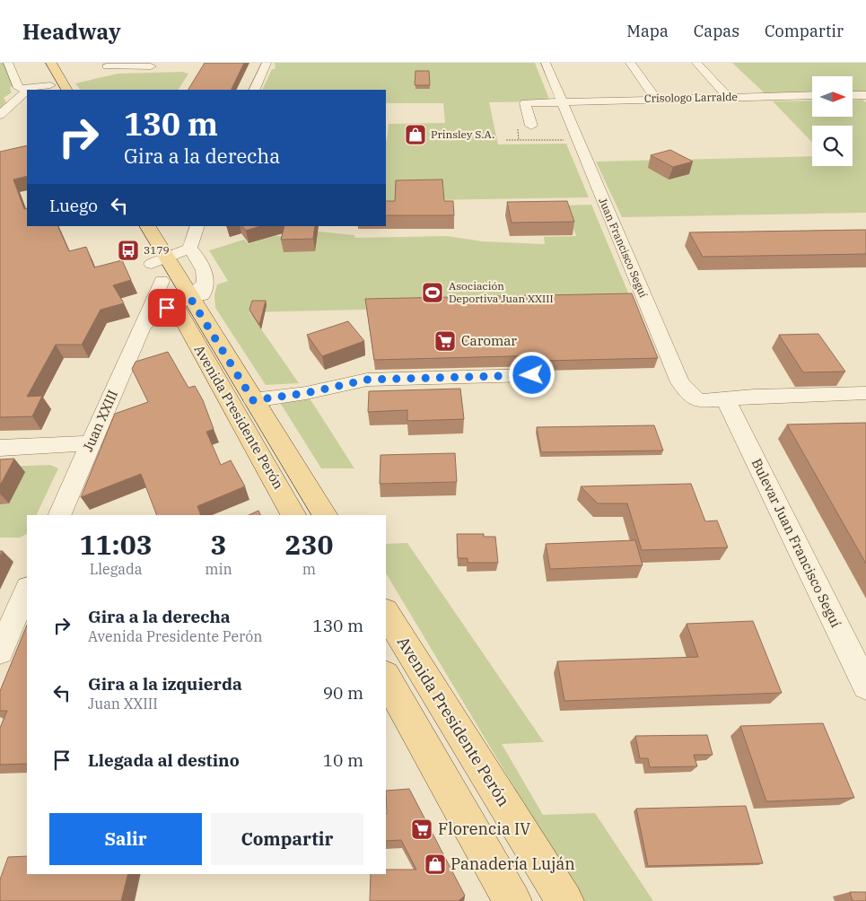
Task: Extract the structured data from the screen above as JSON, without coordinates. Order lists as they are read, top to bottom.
{
  "streets": {
    "main road": ["Avenida Presidente Perón"],
    "street": [
      "Crisologo Larralde",
      "Juan Francisco Seguí",
      "Juan XXIII",
      "Bulevar Juan Francisco Seguí"
    ]
  },
  "crossings": [
    ["Crisologo Larralde", "Juan Francisco Seguí"],
    ["Juan Francisco Seguí", "Bulevar Juan Francisco Seguí"],
    ["Avenida Presidente Perón", "Juan XXIII"]
  ],
  "places": {
    "shop": ["Prinsley S.A.", "Panadería Luján"],
    "bus stop": ["3179"],
    "sports": ["Asociación Deportiva Juan XXIII"],
    "supermarket": ["Caromar", "Florencia IV"]
  },
  "north": "right",
  "page": {
    "header": "Headway",
    "nav": ["Mapa", "Capas", "Compartir"],
    "turn": ["130 m", "Gira a la derecha"],
    "then": "Luego",
    "eta": [
      "11:03",
      "Llegada",
      "3",
      "min",
      "230",
      "m"
    ],
    "list": [
      {
        "name": "Gira a la derecha",
        "note": "Avenida Presidente Perón",
        "value": "130 m"
      },
      {
        "name": "Gira a la izquierda",
        "note": "Juan XXIII",
        "value": "90 m"
      },
      {
        "name": "Llegada al destino",
        "value": "10 m"
      }
    ],
    "buttons": ["Salir", "Compartir"]
  }
}
